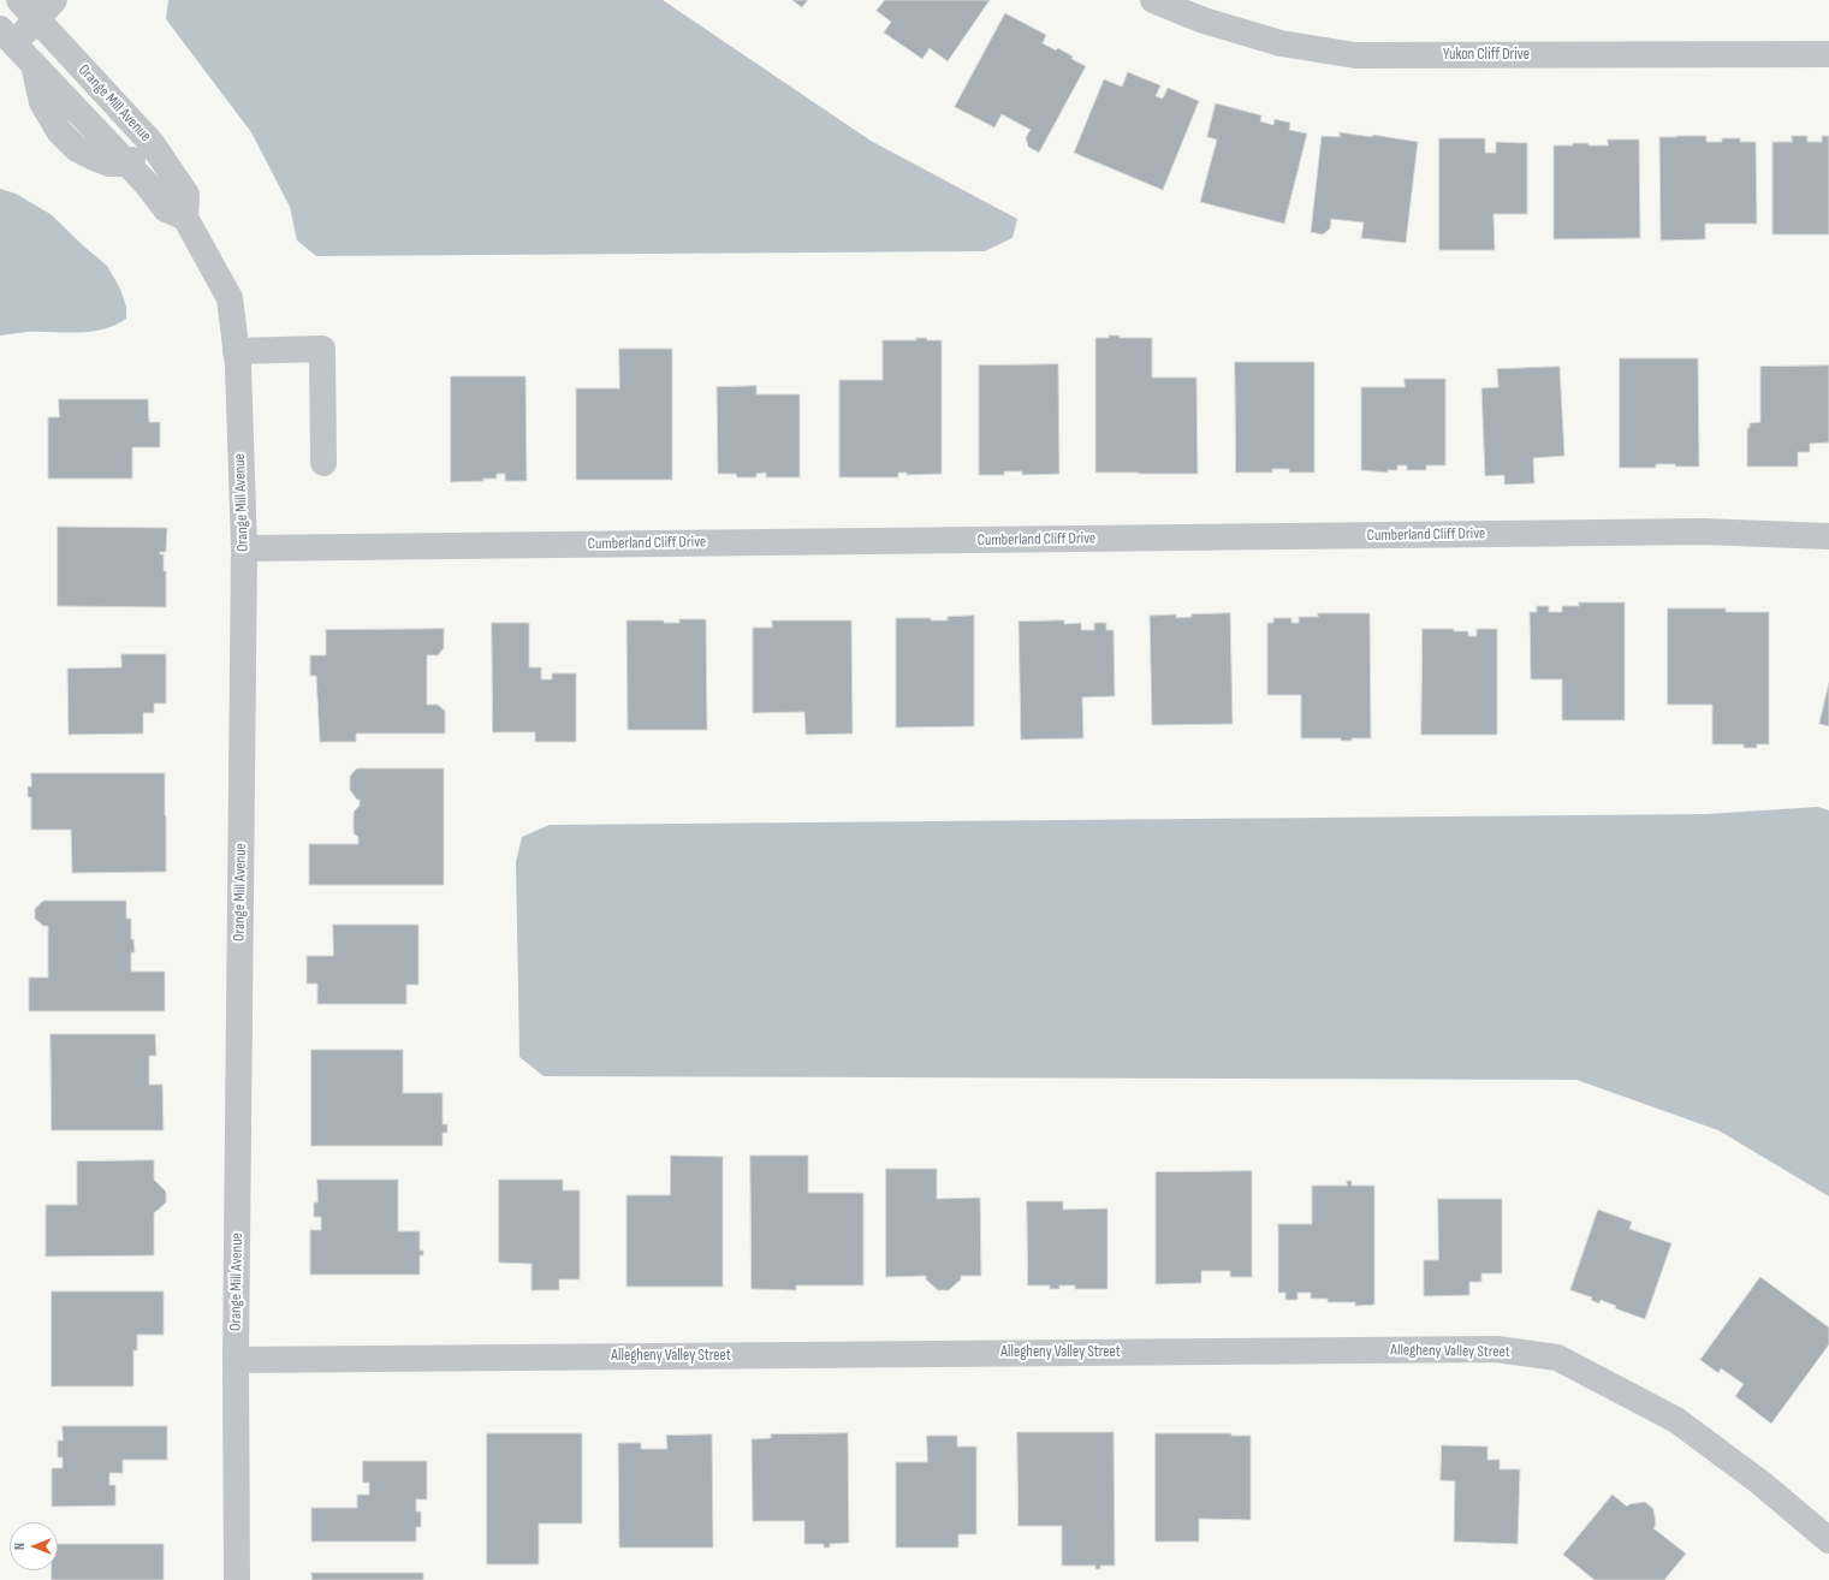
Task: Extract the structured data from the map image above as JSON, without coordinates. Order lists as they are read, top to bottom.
{
  "streets": {
    "street": [
      "Yukon Cliff Drive",
      "Orange Mill Avenue",
      "Cumberland Cliff Drive",
      "Allegheny Valley Street"
    ]
  },
  "crossings": [
    ["Orange Mill Avenue", "Cumberland Cliff Drive"],
    ["Orange Mill Avenue", "Allegheny Valley Street"]
  ],
  "north": "left"
}
